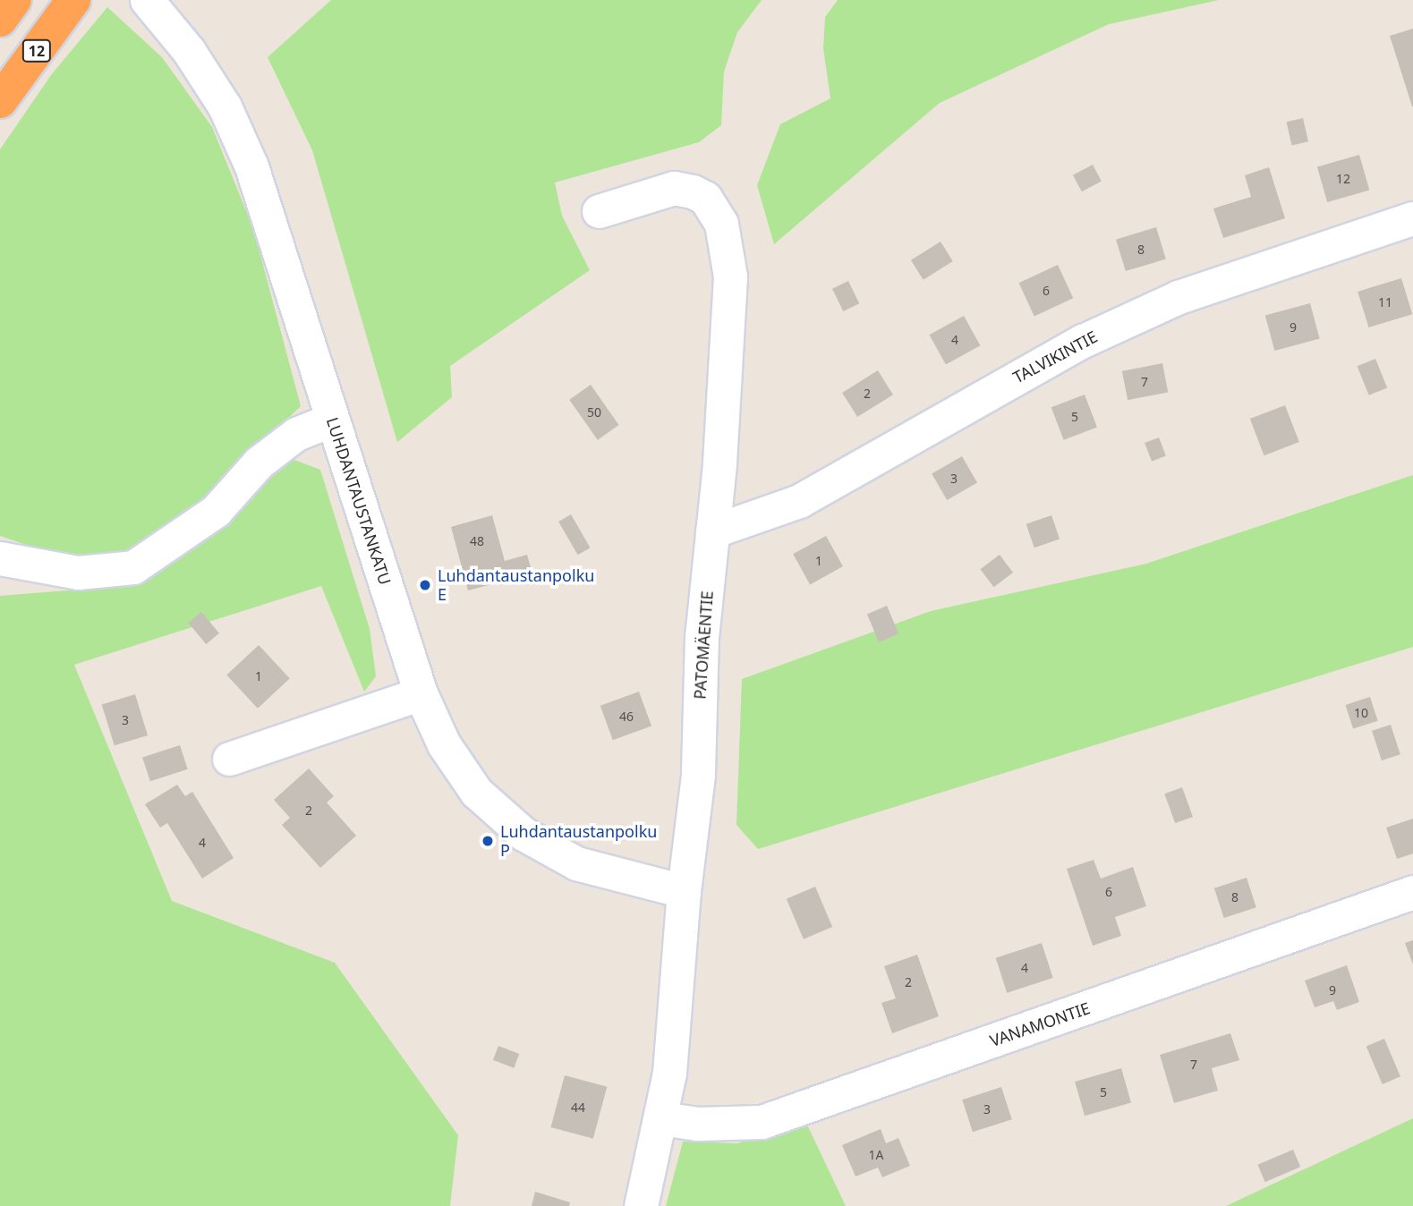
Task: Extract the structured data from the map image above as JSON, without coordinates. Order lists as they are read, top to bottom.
{
  "streets": {
    "highway": ["12"],
    "street": [
      "TALVIKINTIE",
      "LUHDANTAUSTANKATU",
      "PATOMÄENTIE",
      "VANAMONTIE"
    ]
  },
  "crossings": [
    ["TALVIKINTIE", "PATOMÄENTIE"],
    ["LUHDANTAUSTANKATU", "PATOMÄENTIE"],
    ["PATOMÄENTIE", "VANAMONTIE"]
  ],
  "places": ["Luhdantaustanpolku E", "Luhdantaustanpolku P"],
  "house_numbers": [
    "12",
    "8",
    "6",
    "11",
    "9",
    "4",
    "7",
    "2",
    "50",
    "5",
    "3",
    "48",
    "1",
    "1",
    "10",
    "46",
    "3",
    "2",
    "4",
    "6",
    "8",
    "4",
    "2",
    "9",
    "7",
    "5",
    "44",
    "3",
    "1A"
  ]
}
